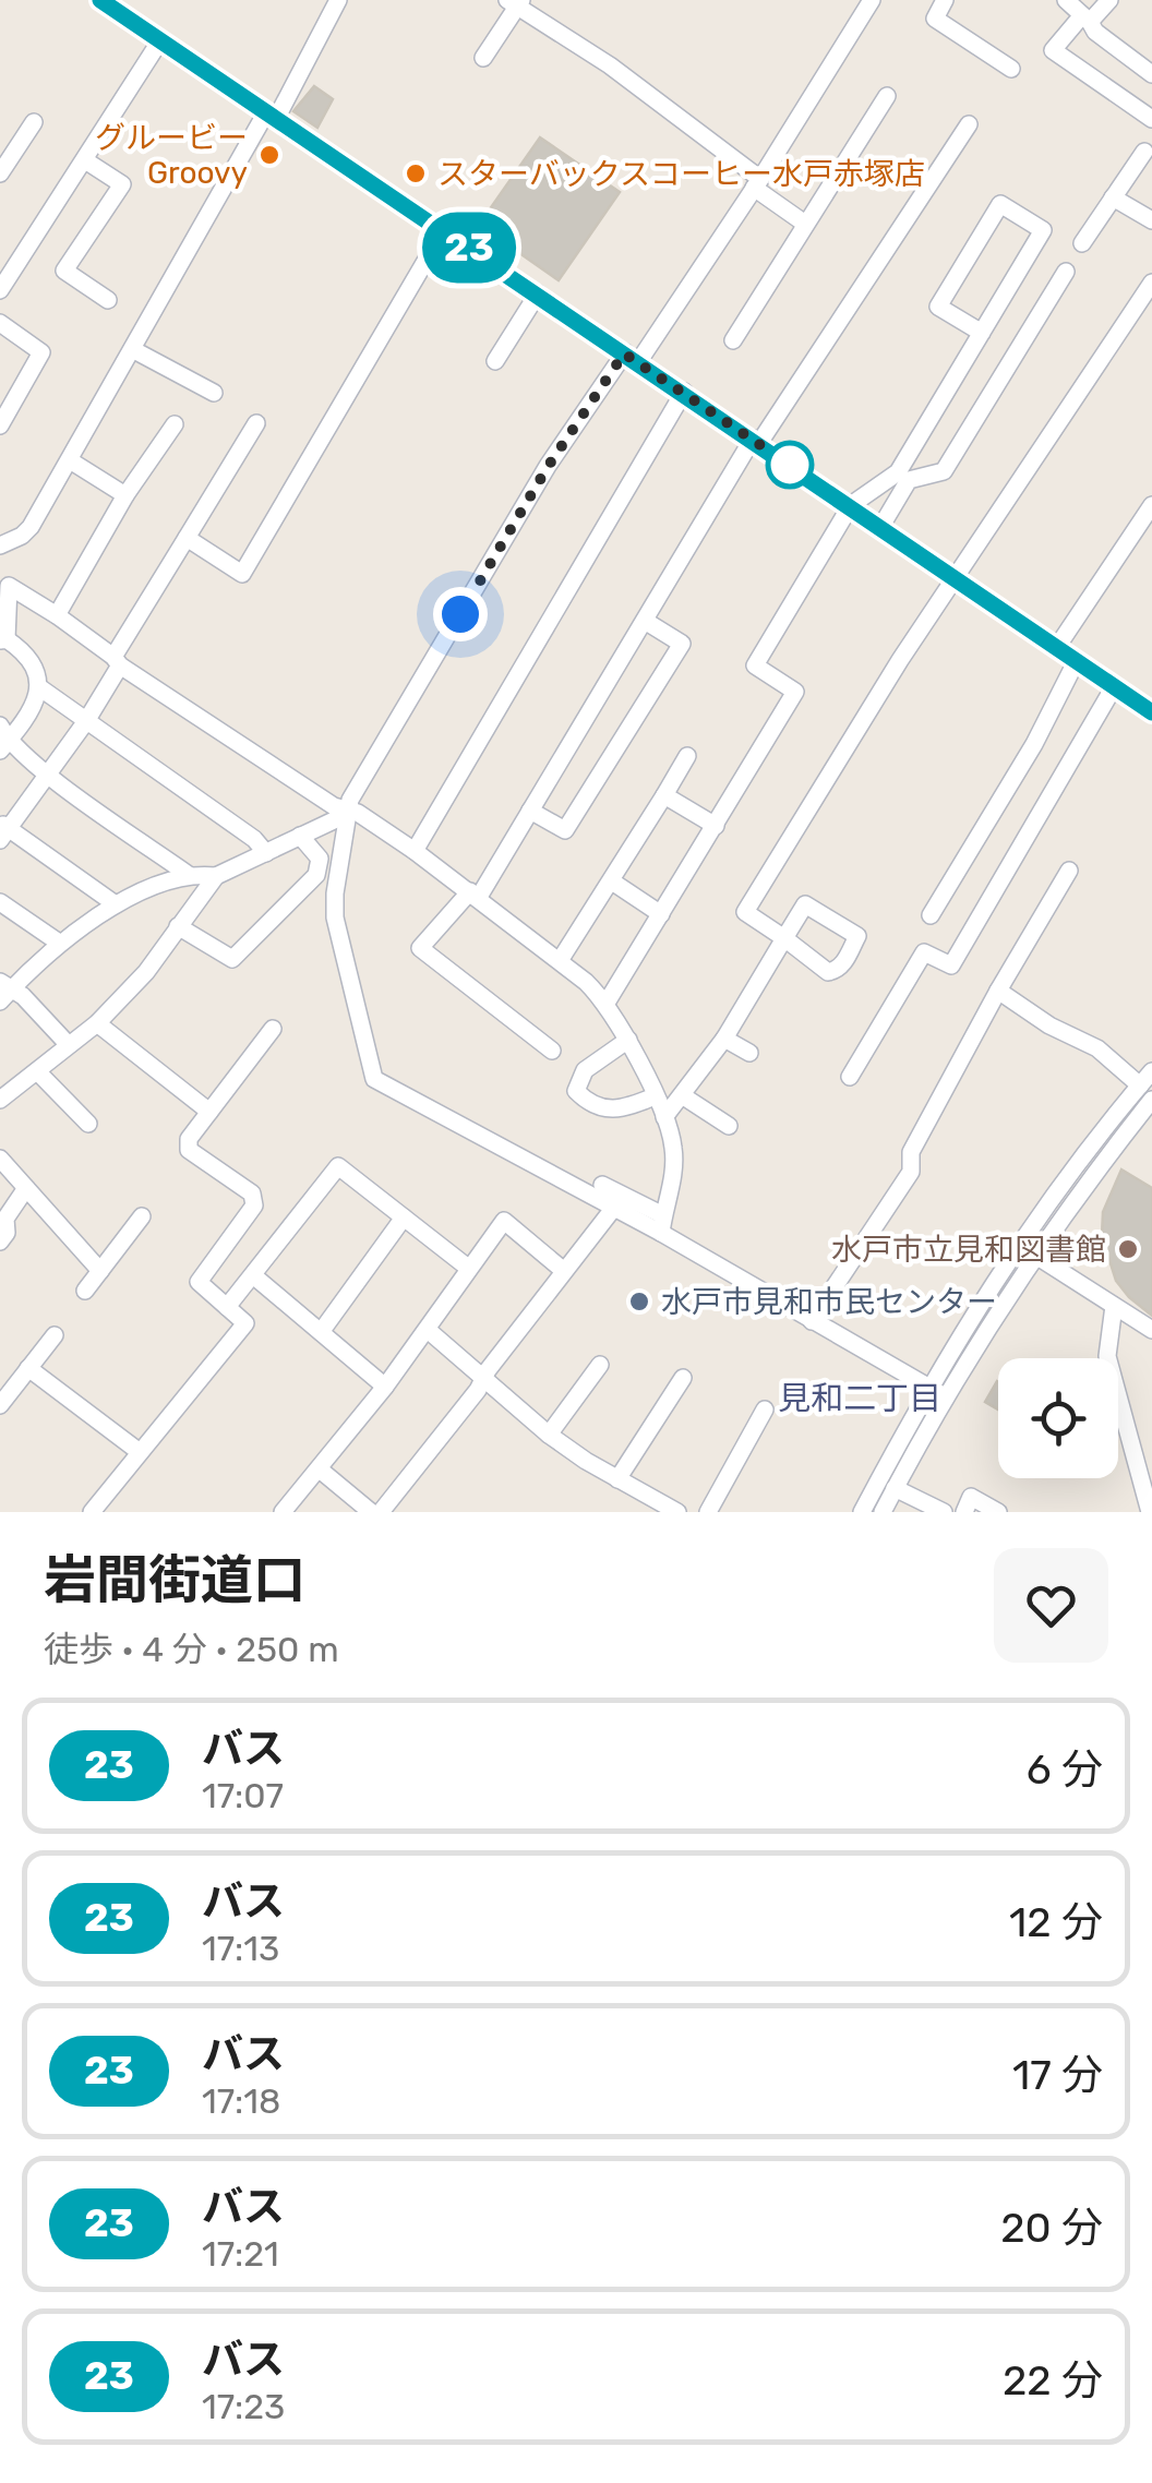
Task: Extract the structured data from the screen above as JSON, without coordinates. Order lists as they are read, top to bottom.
{
  "districts": ["見和二丁目"],
  "places": [
    "グルービー Groovy",
    "スターバックスコーヒー水戸赤塚店",
    "水戸市立見和図書館",
    "水戸市見和市民センター"
  ],
  "lines": ["bus line 23"],
  "page": {
    "on_map": "23",
    "heading": ["岩間街道口", "徒歩 · 4 分 · 250 m"],
    "list": [
      {
        "mark": "23",
        "name": "バス",
        "note": "17:07",
        "value": "6 分"
      },
      {
        "mark": "23",
        "name": "バス",
        "note": "17:13",
        "value": "12 分"
      },
      {
        "mark": "23",
        "name": "バス",
        "note": "17:18",
        "value": "17 分"
      },
      {
        "mark": "23",
        "name": "バス",
        "note": "17:21",
        "value": "20 分"
      },
      {
        "mark": "23",
        "name": "バス",
        "note": "17:23",
        "value": "22 分"
      }
    ]
  }
}
